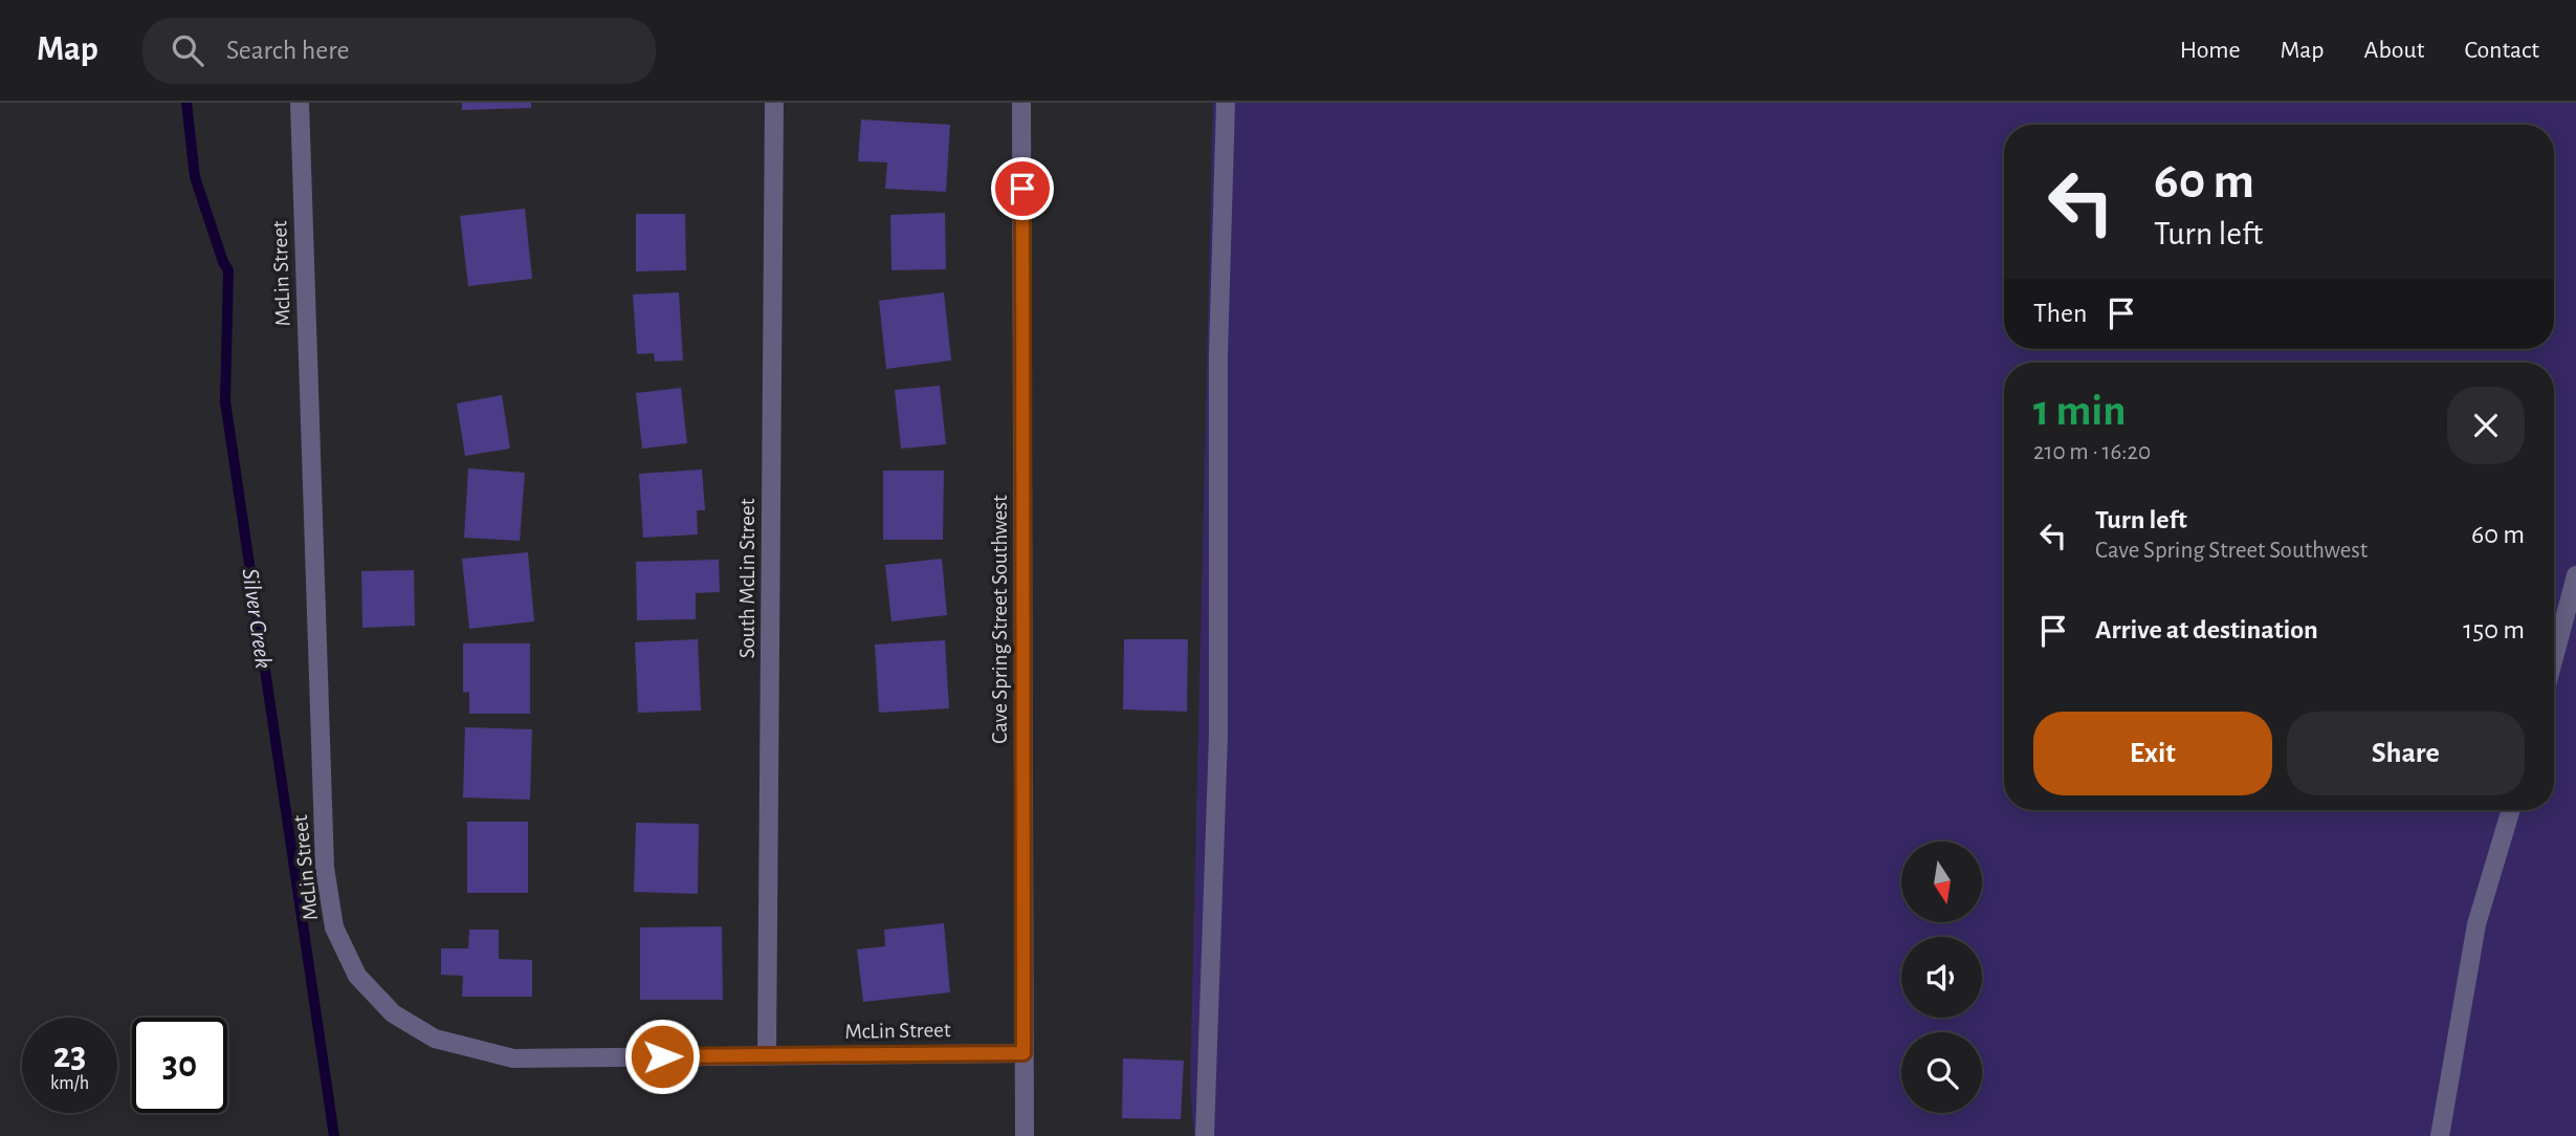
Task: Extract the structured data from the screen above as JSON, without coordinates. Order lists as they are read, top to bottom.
{
  "streets": {
    "street": ["McLin Street", "South McLin Street", "Cave Spring Street Southwest"]
  },
  "crossings": [
    ["McLin Street", "South McLin Street"],
    ["McLin Street", "Cave Spring Street Southwest"]
  ],
  "water": ["Silver Creek"],
  "north": "bottom",
  "page": {
    "header": "Map",
    "search": "Search here",
    "nav": [
      "Home",
      "Map",
      "About",
      "Contact"
    ],
    "turn": ["60 m", "Turn left"],
    "then": "Then",
    "heading": ["1 min", "210 m · 16:20"],
    "list": [
      {
        "name": "Turn left",
        "note": "Cave Spring Street Southwest",
        "value": "60 m"
      },
      {
        "name": "Arrive at destination",
        "value": "150 m"
      }
    ],
    "buttons": ["Exit", "Share"],
    "speed": "23 km/h",
    "limit": "30"
  }
}
